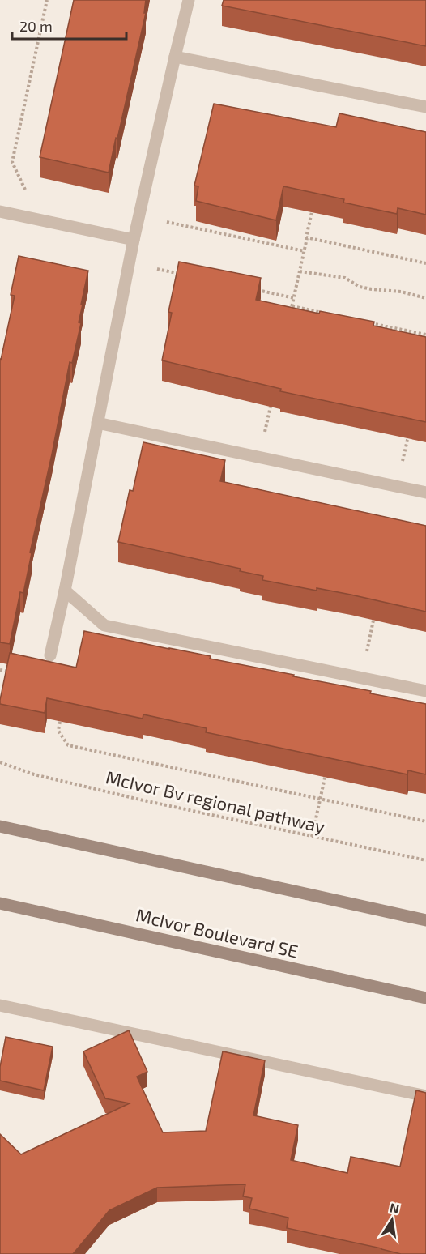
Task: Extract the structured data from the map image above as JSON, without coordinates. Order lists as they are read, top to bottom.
{
  "streets": {
    "main road": ["McIvor Boulevard SE"],
    "path": ["McIvor Bv regional pathway"]
  },
  "scale_bar": "20 m",
  "north": "top"
}
